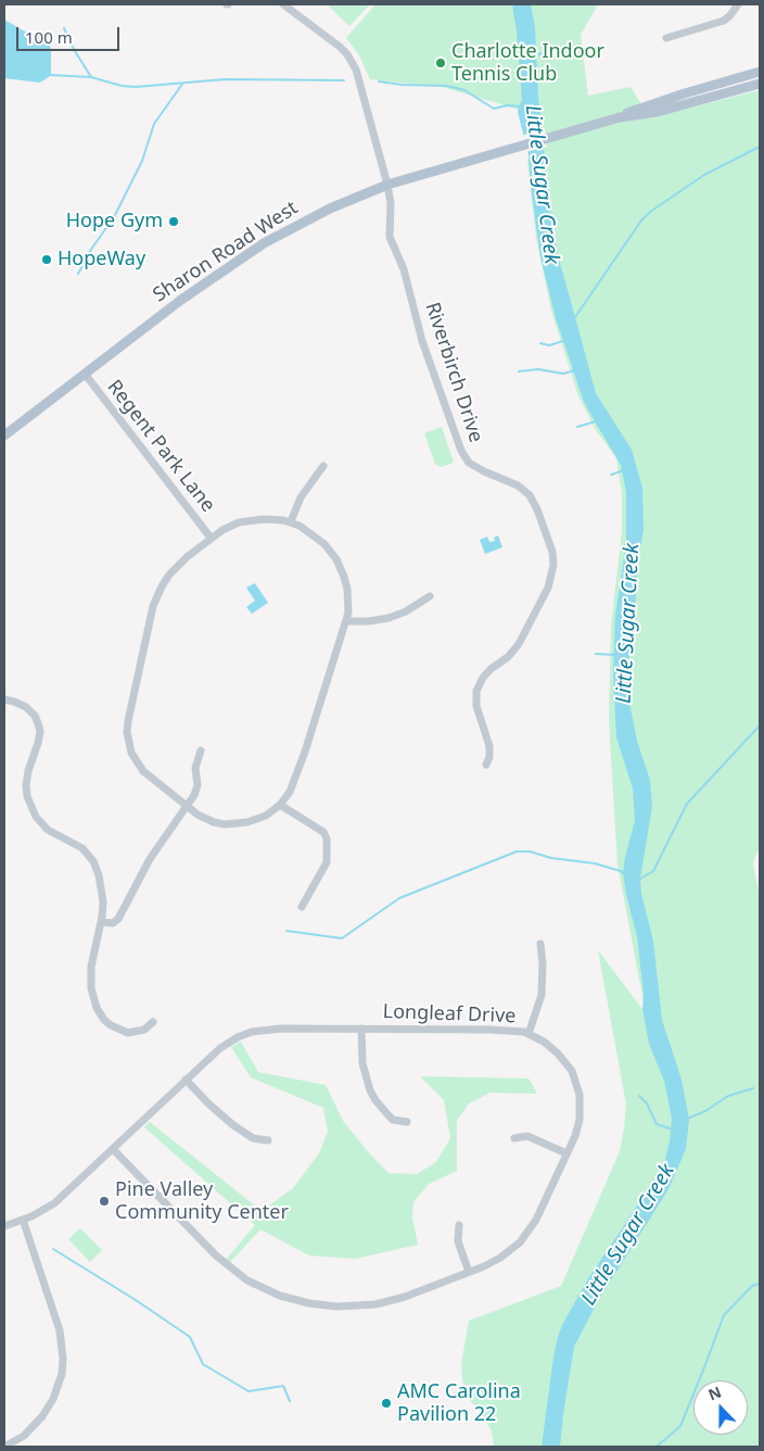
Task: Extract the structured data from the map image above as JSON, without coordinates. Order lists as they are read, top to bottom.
{
  "streets": {
    "main road": ["Sharon Road West"],
    "street": ["Riverbirch Drive", "Regent Park Lane", "Longleaf Drive"]
  },
  "crossings": [
    ["Sharon Road West", "Riverbirch Drive"],
    ["Sharon Road West", "Regent Park Lane"]
  ],
  "water": ["Little Sugar Creek"],
  "places": [
    "Charlotte Indoor Tennis Club",
    "Hope Gym",
    "HopeWay",
    "Pine Valley Community Center",
    "AMC Carolina Pavilion 22"
  ],
  "scale_bar": "100 m",
  "north": "top"
}
